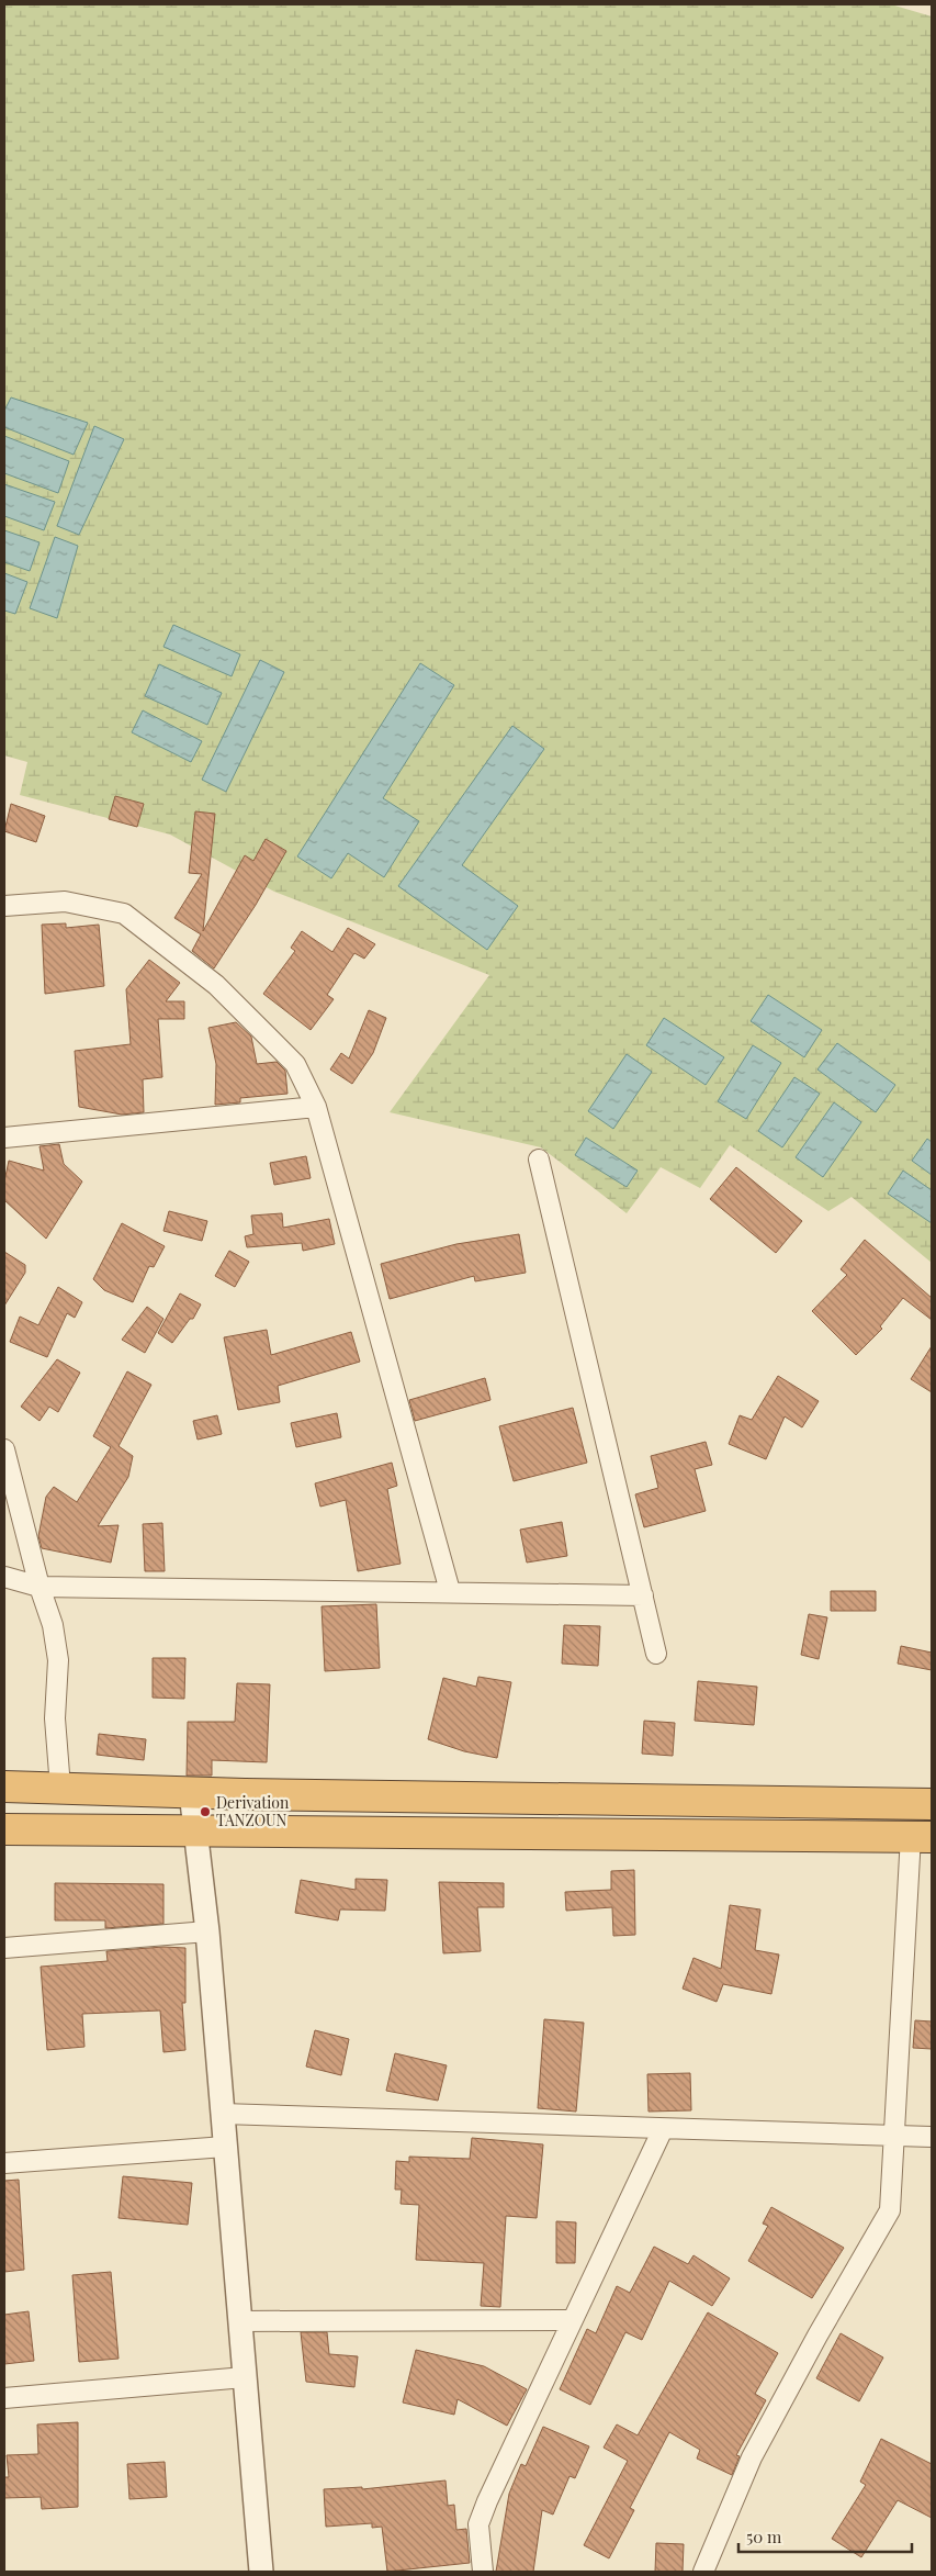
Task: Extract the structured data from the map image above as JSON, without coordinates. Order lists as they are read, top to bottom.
{
  "places": ["Derivation TANZOUN"],
  "scale_bar": "50 m"
}
